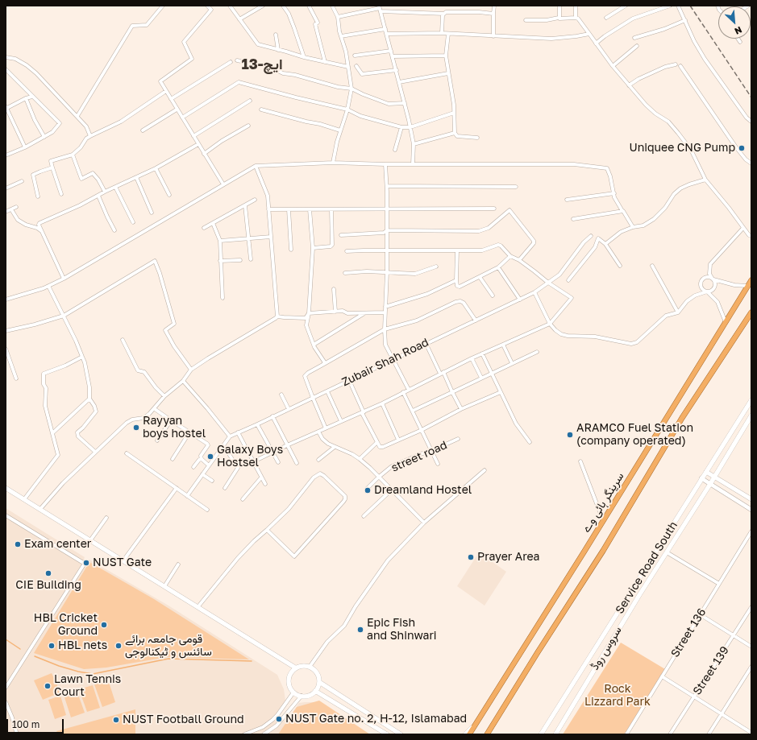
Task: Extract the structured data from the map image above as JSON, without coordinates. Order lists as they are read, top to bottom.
{
  "streets": {
    "highway": ["سرینگر ہائی وے"],
    "main road": ["Service Road South", "سروس روڈ"],
    "street": [
      "Zubair Shah Road",
      "street road",
      "Street 136",
      "Street 139"
    ]
  },
  "districts": ["ایچ-13"],
  "parks": ["Rock Lizzard Park"],
  "places": [
    "Uniquee CNG Pump",
    "Rayyan boys hostel",
    "ARAMCO Fuel Station (company operated)",
    "Galaxy Boys Hostsel",
    "Dreamland Hostel",
    "Exam center",
    "Prayer Area",
    "NUST Gate",
    "CIE Building",
    "HBL Cricket Ground",
    "Epic Fish and Shinwari",
    "HBL nets",
    "قومی جامعہ برائے سائنس و ٹیکنالوجی",
    "Lawn Tennis Court",
    "NUST Gate no. 2, H-12, Islamabad",
    "NUST Football Ground"
  ],
  "scale_bar": "100 m",
  "north": "bottom right"
}
